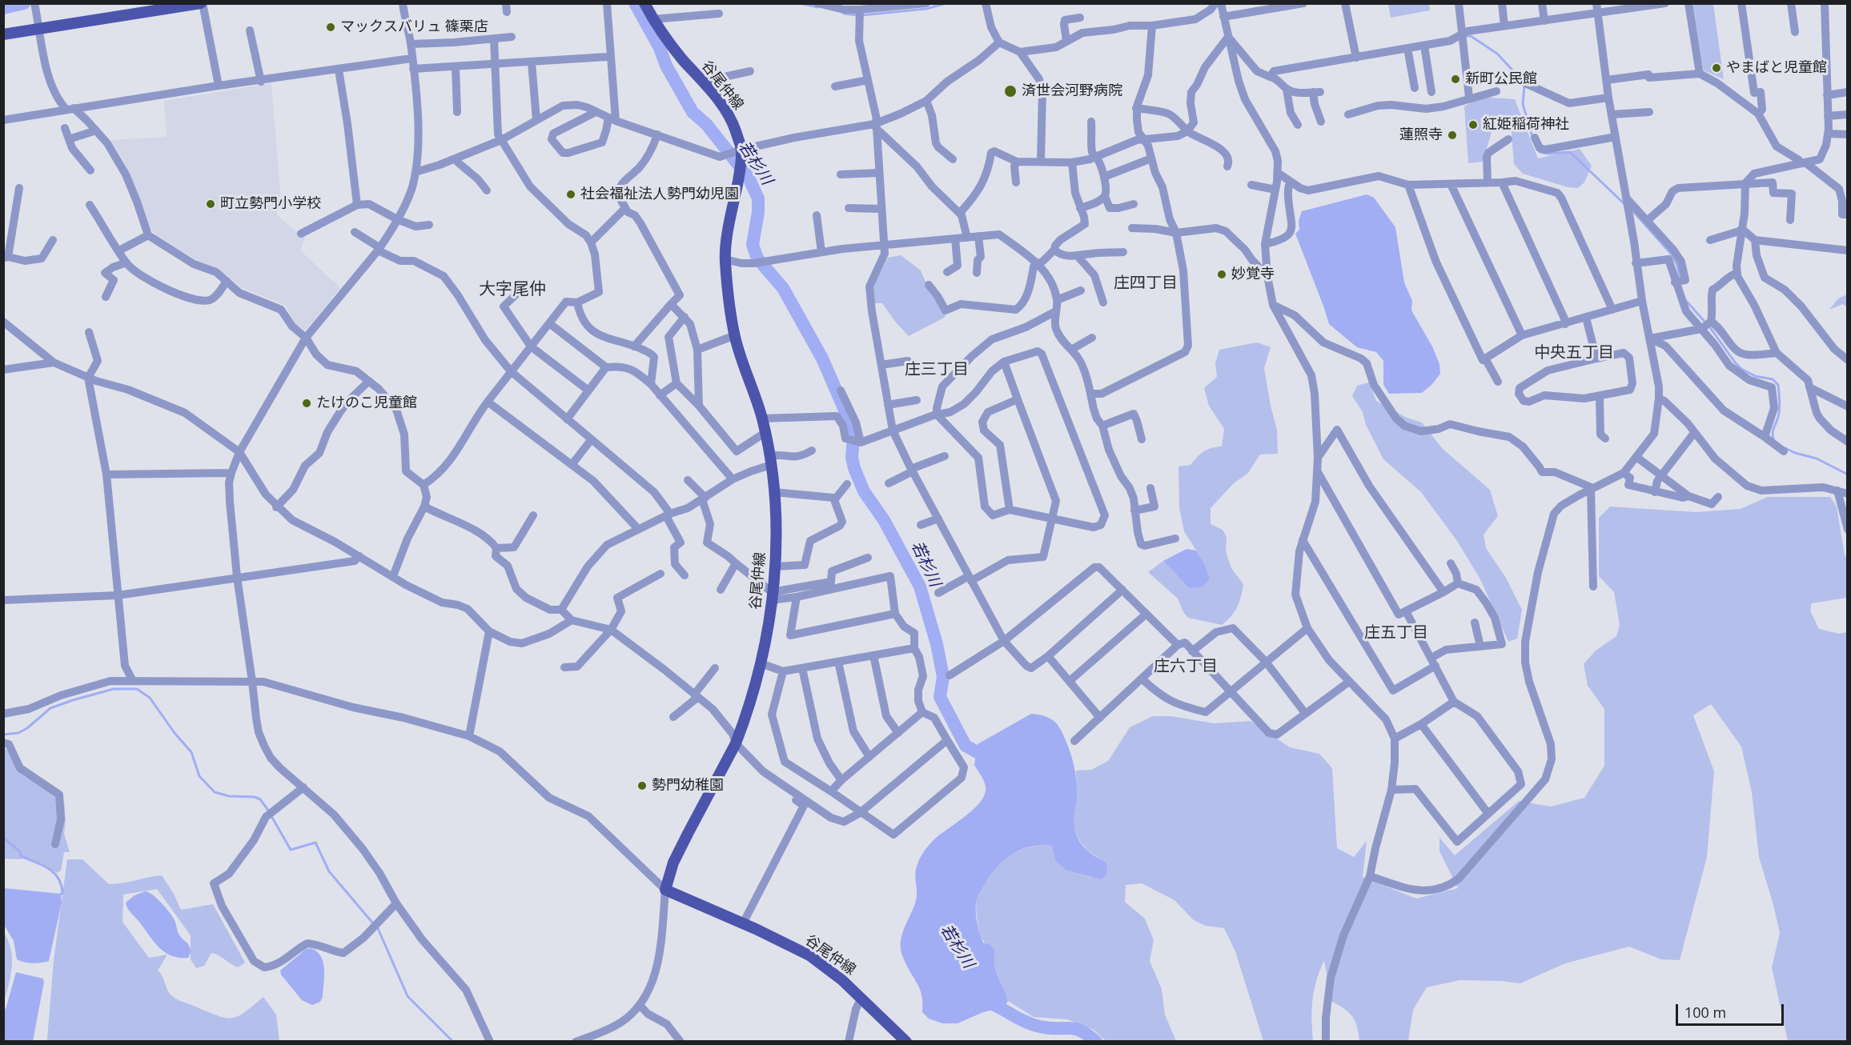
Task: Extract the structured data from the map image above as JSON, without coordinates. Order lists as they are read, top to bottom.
{
  "streets": {
    "main road": ["谷尾仲線"]
  },
  "districts": [
    "庄四丁目",
    "大字尾仲",
    "中央五丁目",
    "庄三丁目",
    "庄五丁目",
    "庄六丁目"
  ],
  "water": ["若杉川"],
  "places": [
    "マックスバリュ 篠栗店",
    "やまばと児童館",
    "新町公民館",
    "済世会河野病院",
    "紅姫稲荷神社",
    "蓮照寺",
    "社会福祉法人勢門幼児園",
    "町立勢門小学校",
    "妙覚寺",
    "たけのこ児童館",
    "勢門幼稚園"
  ],
  "scale_bar": "100 m"
}
